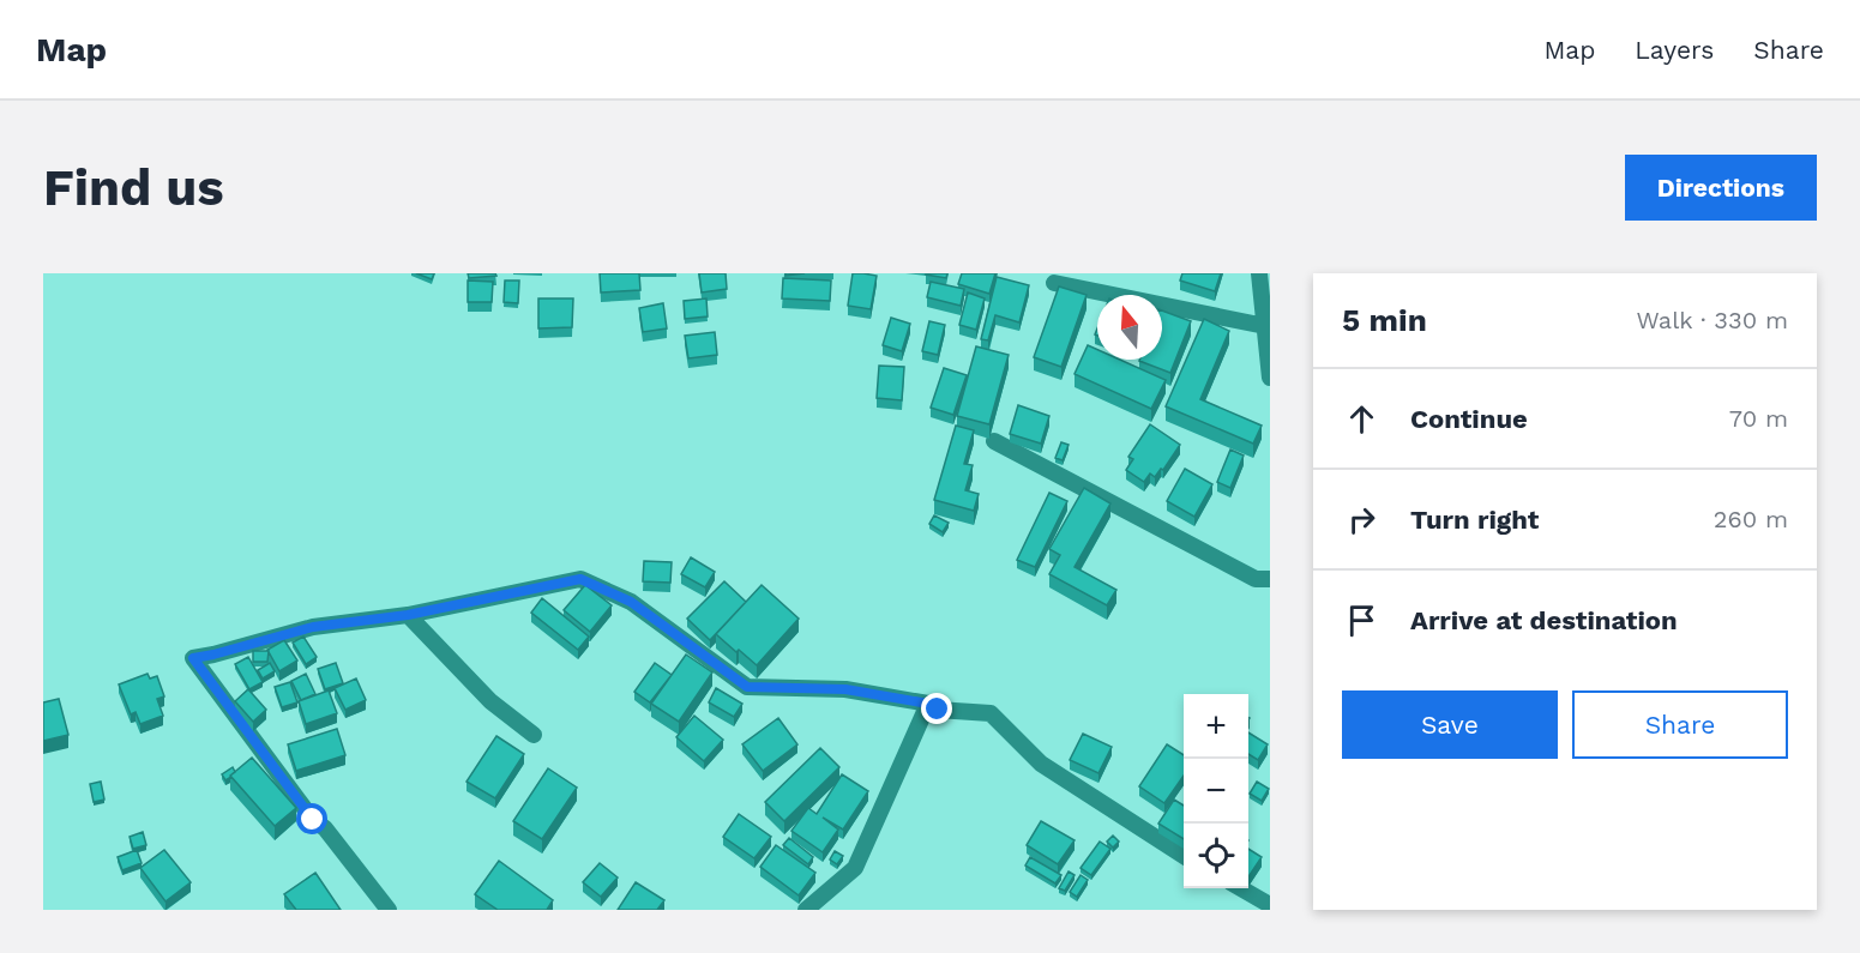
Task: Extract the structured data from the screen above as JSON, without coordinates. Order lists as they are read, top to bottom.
{
  "north": "top",
  "page": {
    "header": "Map",
    "nav": ["Map", "Layers", "Share"],
    "buttons": [
      "Directions",
      ["Save", "Share"]
    ],
    "title": "Find us",
    "heading": ["5 min", "Walk · 330 m"],
    "list": [
      ["Continue", "70 m"],
      ["Turn right", "260 m"],
      "Arrive at destination"
    ],
    "map_buttons": ["+", "−"]
  }
}
